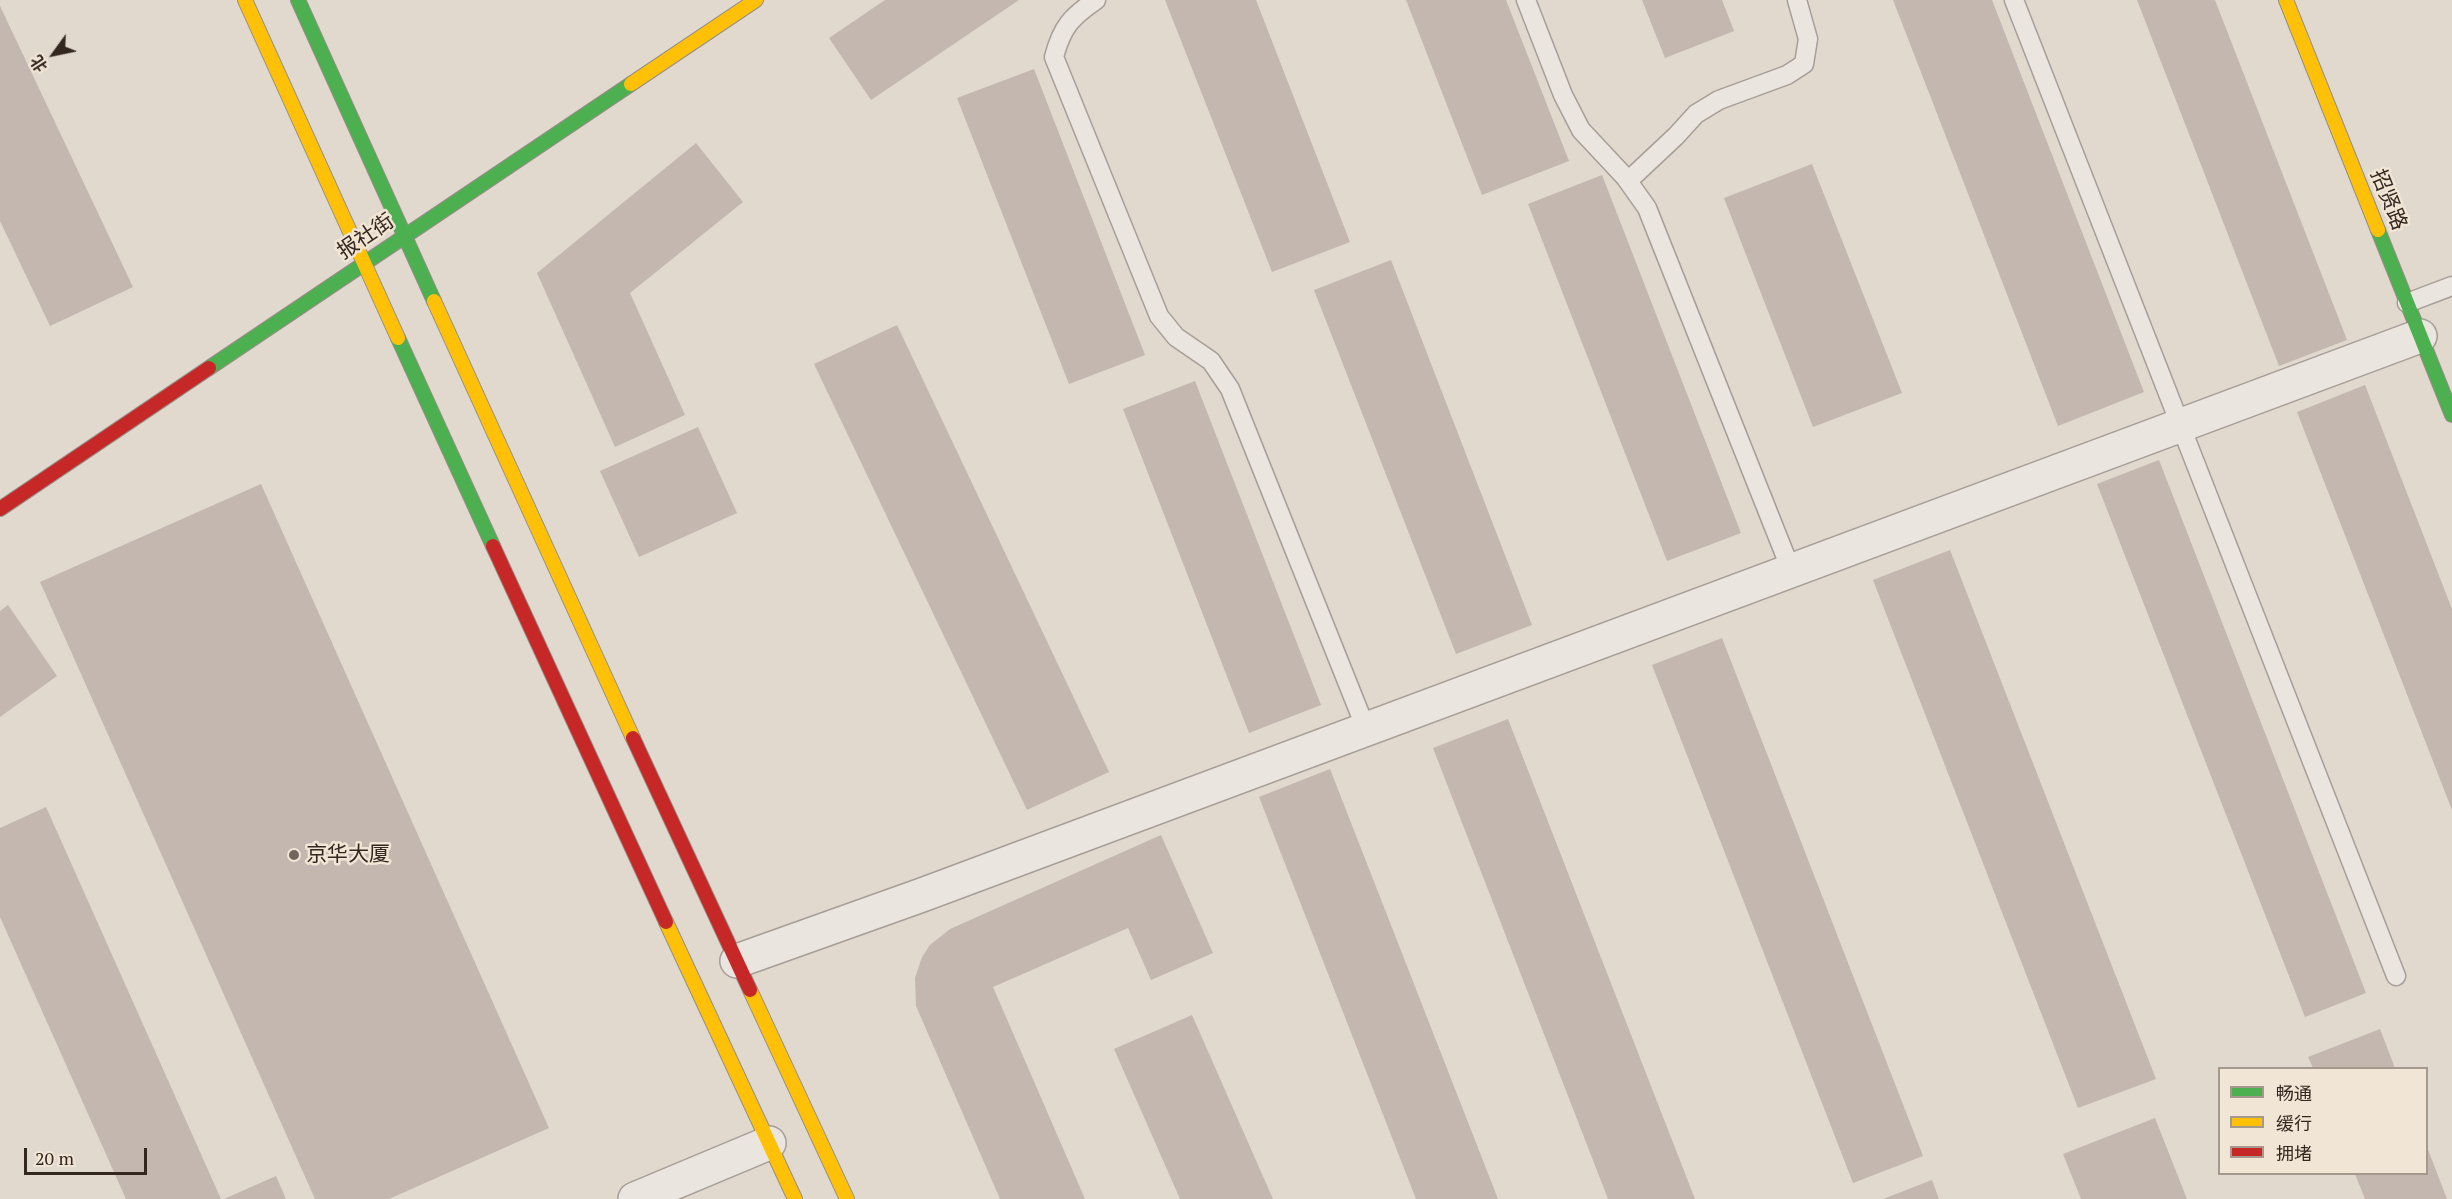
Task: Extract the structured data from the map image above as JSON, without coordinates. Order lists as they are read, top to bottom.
{
  "streets": {
    "main road": ["招贤路", "报社街"]
  },
  "places": ["京华大厦"],
  "legend": ["畅通", "缓行", "拥堵"],
  "scale_bar": "20 m",
  "north": "bottom left"
}
